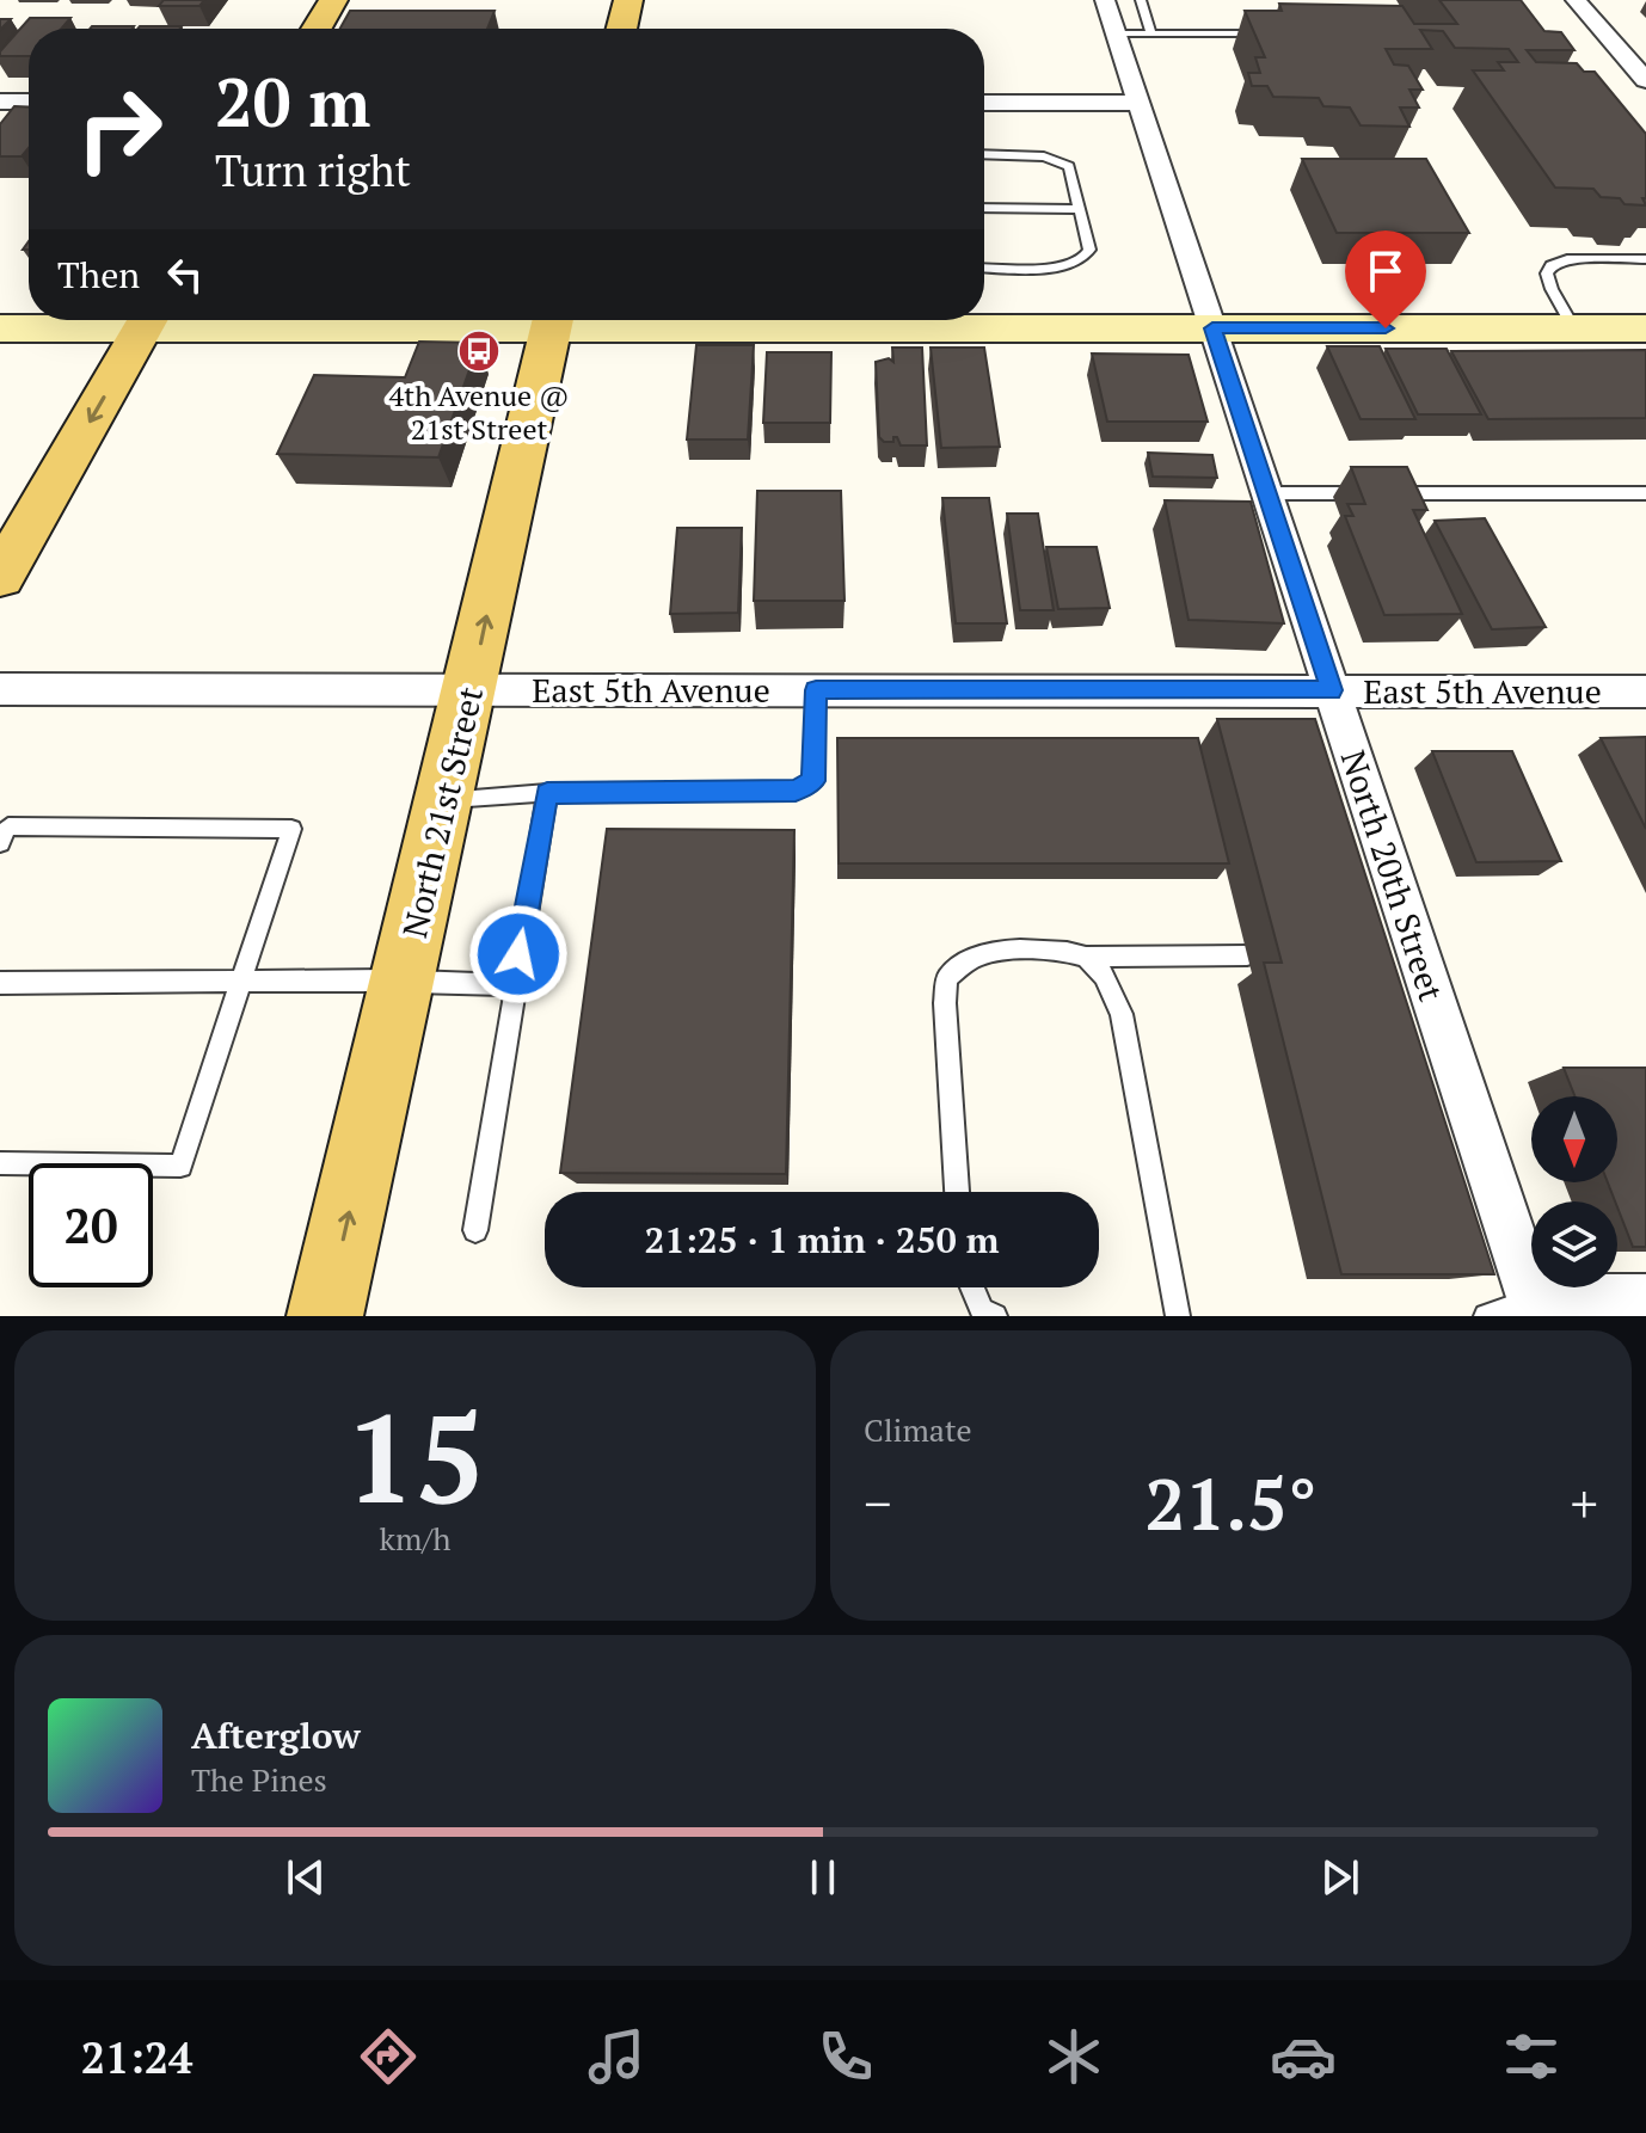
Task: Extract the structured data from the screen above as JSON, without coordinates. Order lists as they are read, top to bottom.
{
  "streets": {
    "main road": ["North 21st Street"],
    "street": ["East 5th Avenue", "North 20th Street"]
  },
  "crossings": [
    ["East 5th Avenue", "North 21st Street"],
    ["East 5th Avenue", "North 20th Street"]
  ],
  "places": {
    "bus stop": ["4th Avenue @ 21st Street"]
  },
  "north": "bottom",
  "page": {
    "turn": ["20 m", "Turn right"],
    "then": "Then",
    "limit": "20",
    "trip": "21:25 · 1 min · 250 m",
    "tile": [
      ["15", "km/h"],
      "Climate"
    ],
    "heat": ["−", "21.5°", "+"],
    "song": ["Afterglow", "The Pines"],
    "tabs": "21:24"
  }
}
